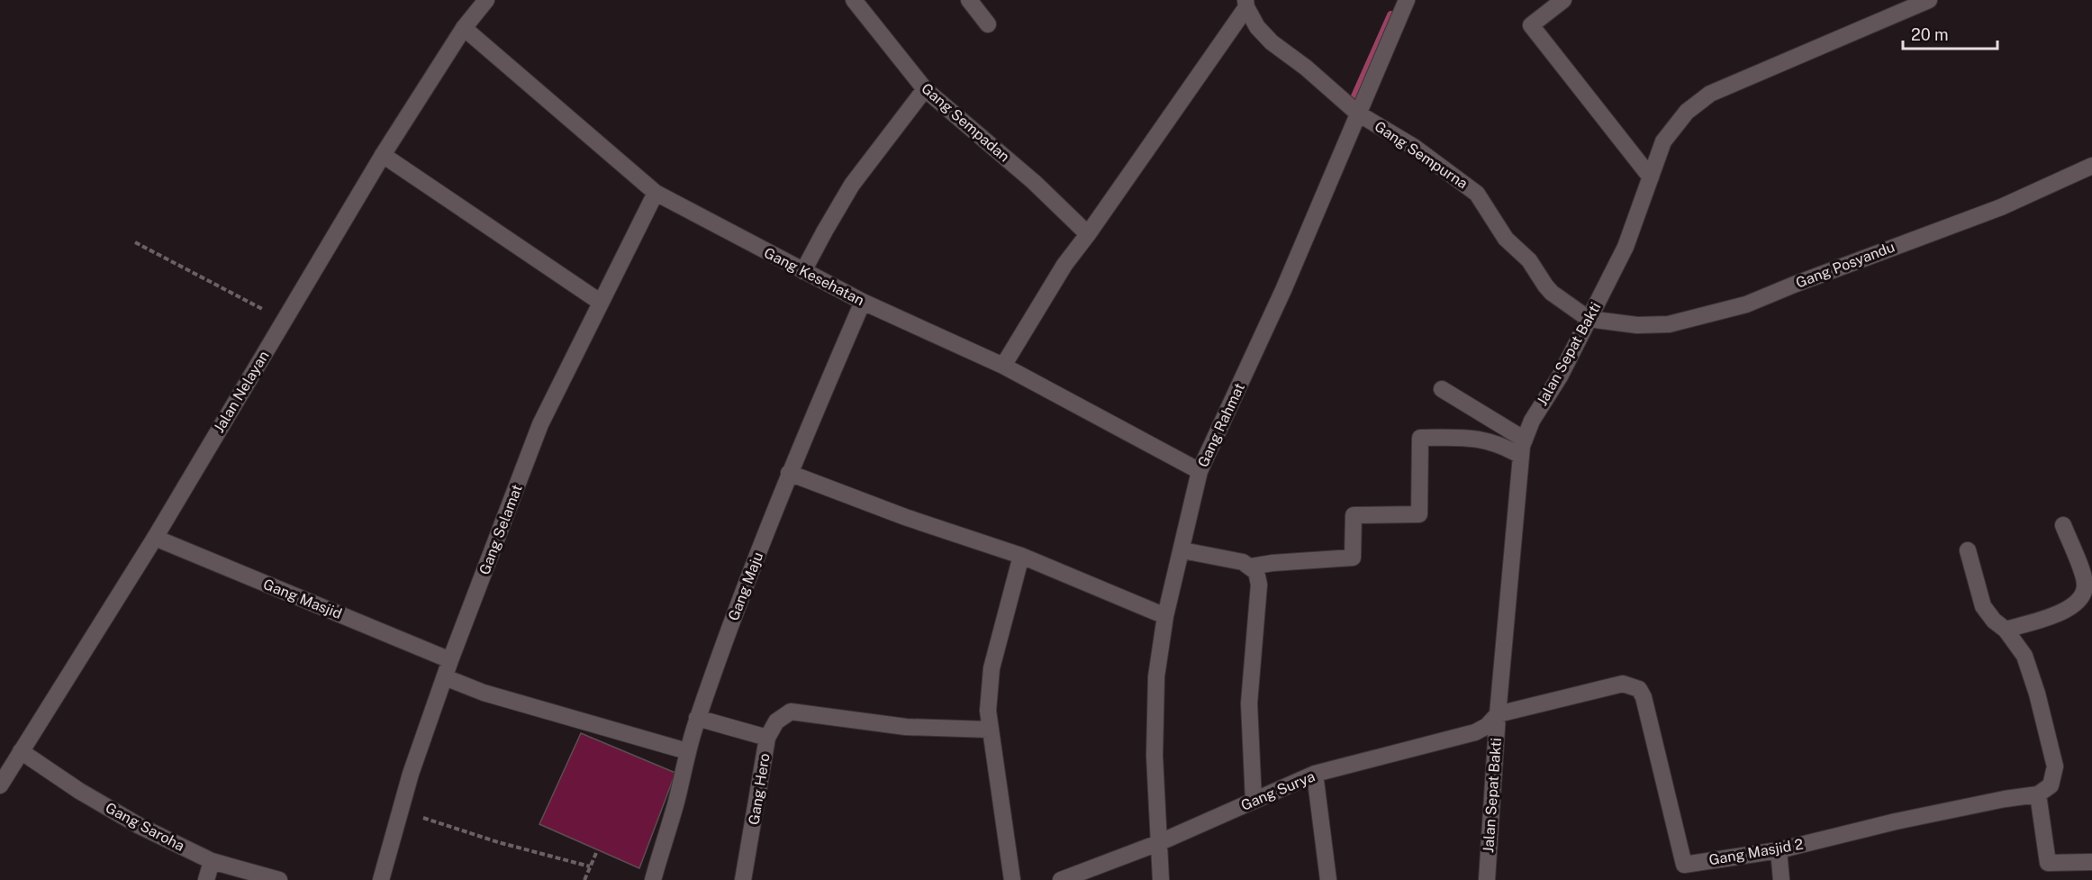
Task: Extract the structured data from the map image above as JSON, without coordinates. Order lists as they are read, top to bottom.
{
  "streets": {
    "street": [
      "Gang Sempadan",
      "Gang Sempurna",
      "Gang Posyandu",
      "Gang Kesehatan",
      "Jalan Sepat Bakti",
      "Jalan Nelayan",
      "Gang Rahmat",
      "Gang Selamat",
      "Gang Maju",
      "Gang Masjid",
      "Gang Hero",
      "Gang Surya",
      "Gang Saroha",
      "Gang Masjid 2"
    ]
  },
  "crossings": [
    ["Gang Sempurna", "Gang Posyandu"],
    ["Gang Sempurna", "Jalan Sepat Bakti"],
    ["Gang Sempurna", "Gang Rahmat"],
    ["Gang Posyandu", "Jalan Sepat Bakti"],
    ["Gang Kesehatan", "Jalan Nelayan"],
    ["Gang Kesehatan", "Gang Rahmat"],
    ["Gang Kesehatan", "Gang Selamat"],
    ["Gang Kesehatan", "Gang Maju"],
    ["Jalan Sepat Bakti", "Gang Surya"],
    ["Jalan Sepat Bakti", "Gang Masjid 2"],
    ["Jalan Nelayan", "Gang Masjid"],
    ["Jalan Nelayan", "Gang Saroha"],
    ["Gang Rahmat", "Gang Surya"],
    ["Gang Selamat", "Gang Masjid"],
    ["Gang Maju", "Gang Hero"],
    ["Gang Surya", "Gang Masjid 2"]
  ],
  "scale_bar": "20 m"
}
